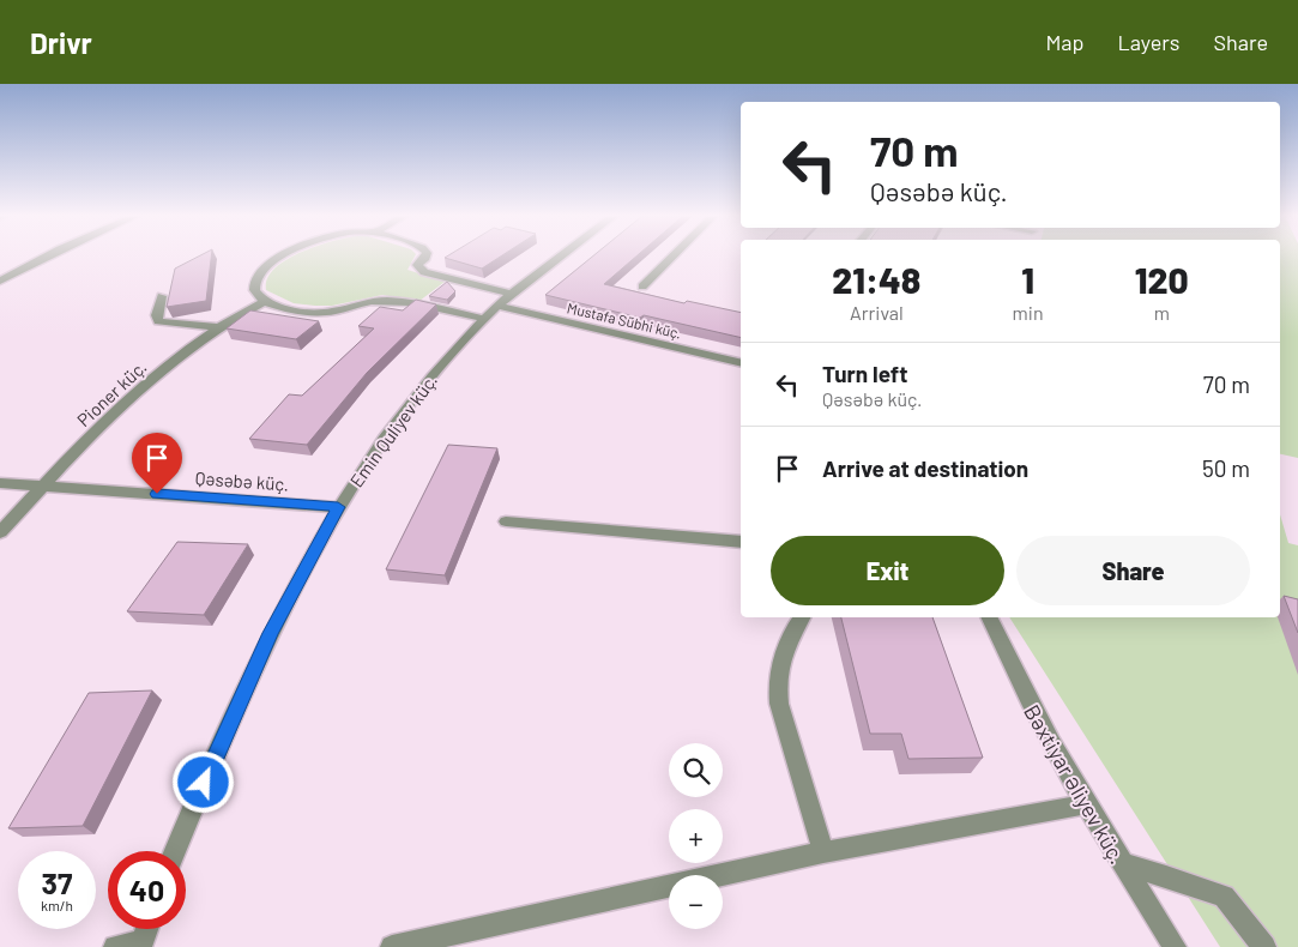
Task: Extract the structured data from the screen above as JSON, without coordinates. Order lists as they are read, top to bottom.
{
  "streets": {
    "street": [
      "Mustafa Sübhi küç.",
      "Pioner küç.",
      "Emin Quliyev küç.",
      "Qəsəbə küç.",
      "Bəxtiyar Əliyev küç."
    ]
  },
  "crossings": [
    ["Mustafa Sübhi küç.", "Emin Quliyev küç."],
    ["Pioner küç.", "Qəsəbə küç."],
    ["Emin Quliyev küç.", "Qəsəbə küç."]
  ],
  "page": {
    "header": "Drivr",
    "nav": ["Map", "Layers", "Share"],
    "turn": ["70 m", "Qəsəbə küç."],
    "eta": [
      "21:48",
      "Arrival",
      "1",
      "min",
      "120",
      "m"
    ],
    "list": [
      {
        "name": "Turn left",
        "note": "Qəsəbə küç.",
        "value": "70 m"
      },
      {
        "name": "Arrive at destination",
        "value": "50 m"
      }
    ],
    "buttons": ["Exit", "Share"],
    "map_buttons": ["+", "−"],
    "speed": "37 km/h",
    "limit": "40"
  }
}
